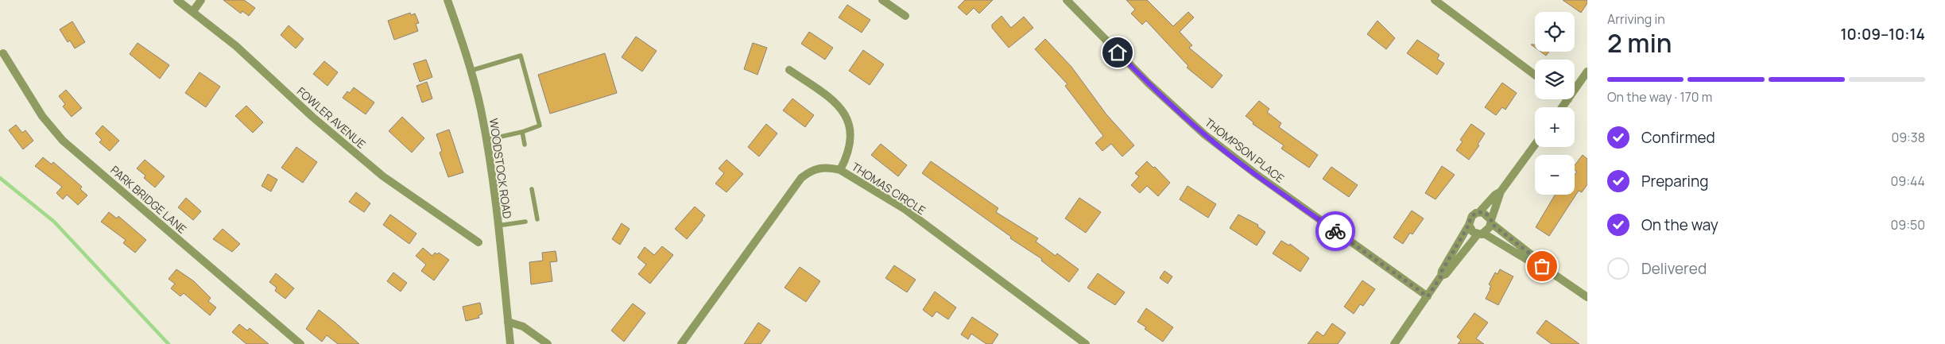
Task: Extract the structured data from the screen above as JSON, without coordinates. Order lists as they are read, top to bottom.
{
  "streets": {
    "street": [
      "FOWLER AVENUE",
      "THOMPSON PLACE",
      "WOODSTOCK ROAD",
      "THOMAS CIRCLE",
      "PARK BRIDGE LANE"
    ]
  },
  "page": {
    "heading": ["2 min", "Arriving in", "10:09–10:14"],
    "map_buttons": ["+", "−"],
    "bar": "On the way · 170 m",
    "list": [
      ["Confirmed", "09:38"],
      ["Preparing", "09:44"],
      ["On the way", "09:50"],
      "Delivered"
    ]
  }
}
